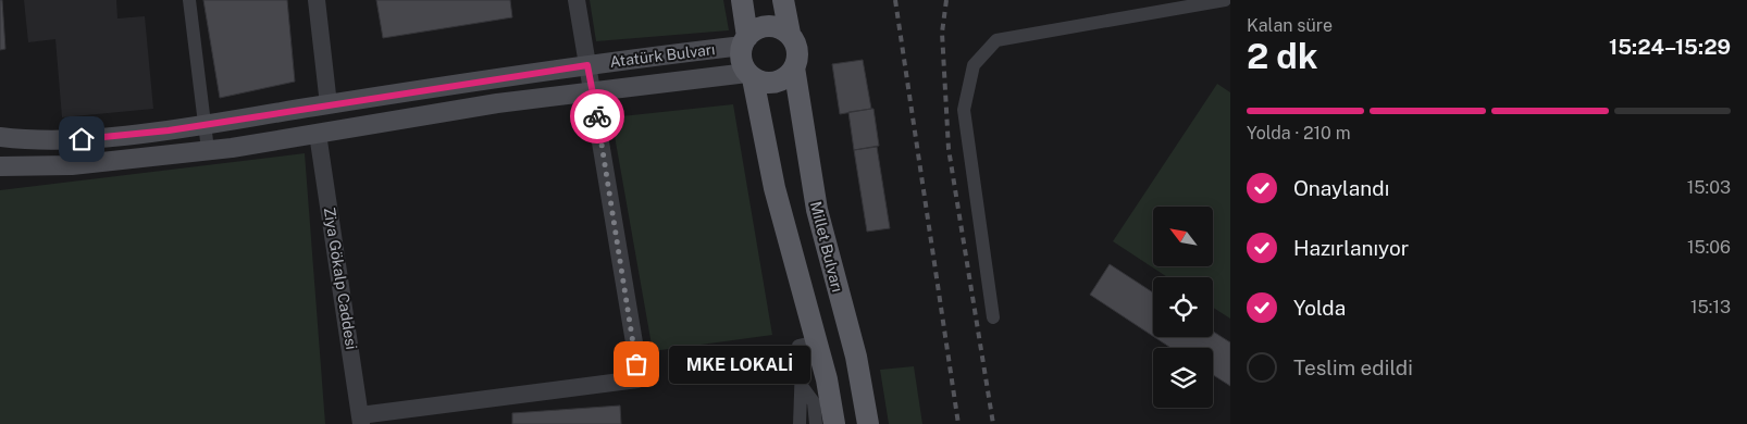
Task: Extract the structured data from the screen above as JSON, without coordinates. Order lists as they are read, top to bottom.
{
  "streets": {
    "main road": ["Atatürk Bulvarı", "Millet Bulvarı"],
    "street": ["Ziya Gökalp Caddesi"]
  },
  "crossings": [
    ["Atatürk Bulvarı", "Millet Bulvarı"]
  ],
  "places": ["MKE LOKALİ"],
  "north": "top left",
  "page": {
    "heading": ["2 dk", "Kalan süre", "15:24–15:29"],
    "bar": "Yolda · 210 m",
    "list": [
      ["Onaylandı", "15:03"],
      ["Hazırlanıyor", "15:06"],
      ["Yolda", "15:13"],
      "Teslim edildi"
    ],
    "bubble": "MKE LOKALİ"
  }
}
